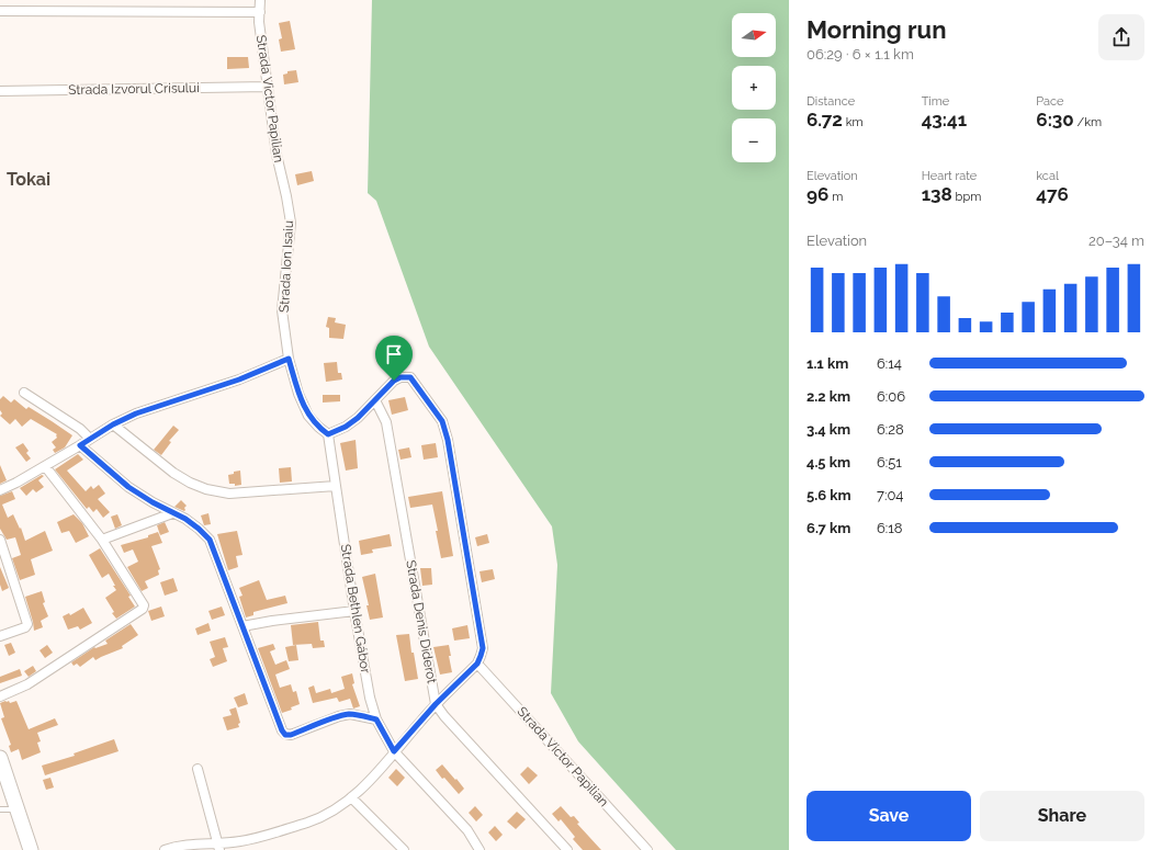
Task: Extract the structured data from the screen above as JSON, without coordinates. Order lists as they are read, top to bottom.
{
  "streets": {
    "street": [
      "Strada Izvorul Crisului",
      "Strada Victor Papilian",
      "Strada Ion Isaiu",
      "Strada Bethlen Gábor",
      "Strada Denis Diderot"
    ]
  },
  "crossings": [
    ["Strada Izvorul Crisului", "Strada Victor Papilian"],
    ["Strada Victor Papilian", "Strada Ion Isaiu"],
    ["Strada Ion Isaiu", "Strada Bethlen Gábor"]
  ],
  "districts": ["Tokai"],
  "north": "right",
  "page": {
    "heading": ["Morning run", "06:29 · 6 × 1.1 km"],
    "map_buttons": ["+", "−"],
    "stats": [
      ["Distance", "6.72 km"],
      ["Time", "43:41"],
      ["Pace", "6:30 /km"],
      ["Elevation", "96 m"],
      ["Heart rate", "138 bpm"],
      ["kcal", "476"]
    ],
    "chart": ["Elevation", "20–34 m"],
    "list": [
      {
        "name": "1.1 km",
        "note": "6:14"
      },
      {
        "name": "2.2 km",
        "note": "6:06"
      },
      {
        "name": "3.4 km",
        "note": "6:28"
      },
      {
        "name": "4.5 km",
        "note": "6:51"
      },
      {
        "name": "5.6 km",
        "note": "7:04"
      },
      {
        "name": "6.7 km",
        "note": "6:18"
      }
    ],
    "buttons": ["Save", "Share"]
  }
}
